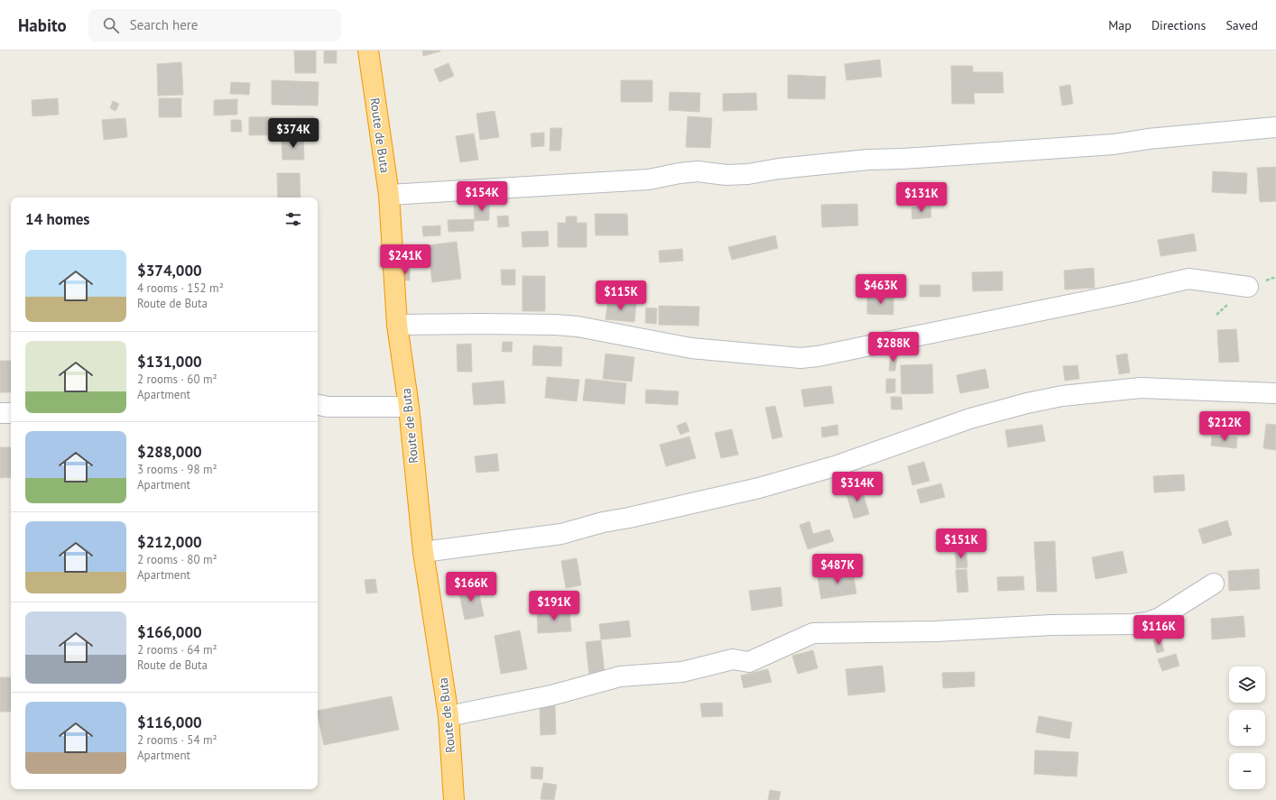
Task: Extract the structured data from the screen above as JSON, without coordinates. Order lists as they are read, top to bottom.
{
  "streets": {
    "highway": ["Route de Buta"]
  },
  "page": {
    "header": "Habito",
    "search": "Search here",
    "nav": ["Map", "Directions", "Saved"],
    "price": [
      "$374K",
      "$154K",
      "$131K",
      "$241K",
      "$463K",
      "$115K",
      "$288K",
      "$212K",
      "$314K",
      "$151K",
      "$487K",
      "$166K",
      "$191K",
      "$116K"
    ],
    "heading": "14 homes",
    "list": [
      {
        "name": "$374,000",
        "note": "4 rooms · 152 m² · Route de Buta"
      },
      {
        "name": "$131,000",
        "note": "2 rooms · 60 m² · Apartment"
      },
      {
        "name": "$288,000",
        "note": "3 rooms · 98 m² · Apartment"
      },
      {
        "name": "$212,000",
        "note": "2 rooms · 80 m² · Apartment"
      },
      {
        "name": "$166,000",
        "note": "2 rooms · 64 m² · Route de Buta"
      },
      {
        "name": "$116,000",
        "note": "2 rooms · 54 m² · Apartment"
      }
    ],
    "map_buttons": ["+", "−"]
  }
}
